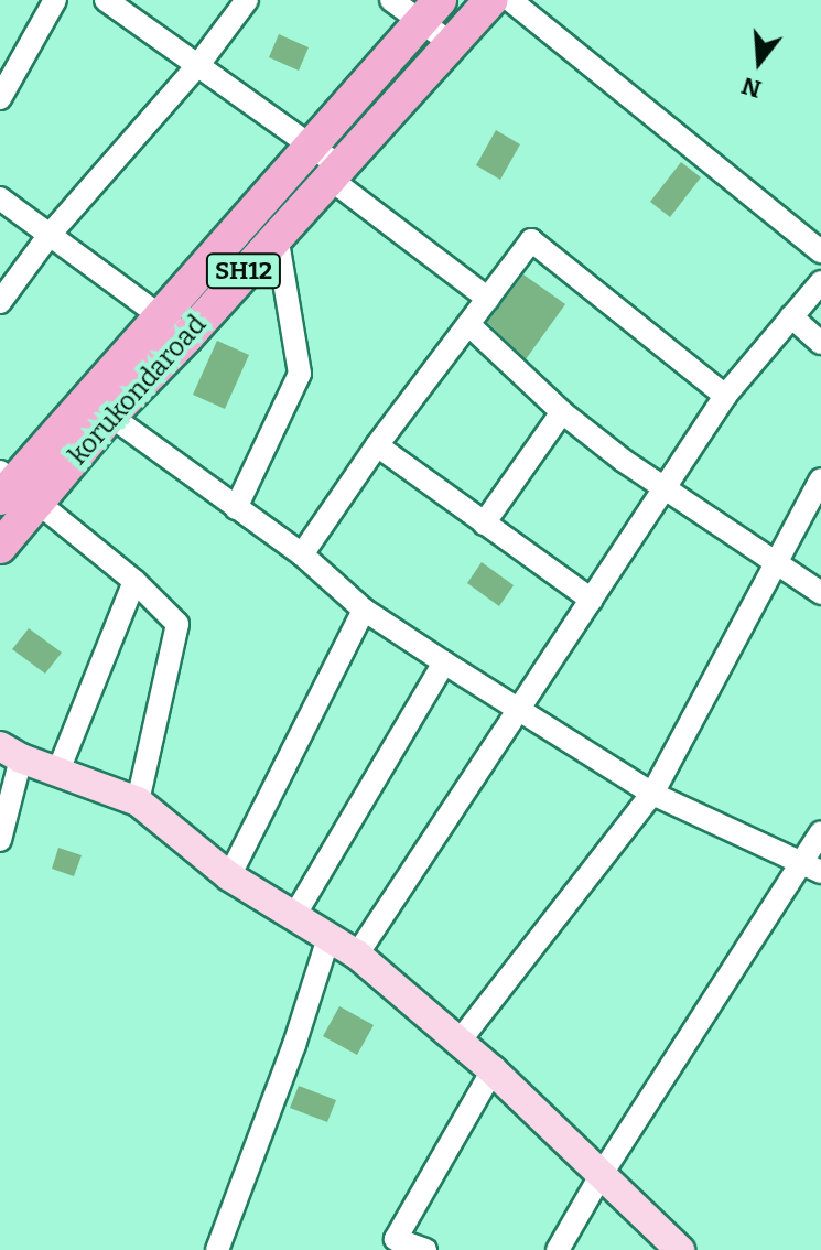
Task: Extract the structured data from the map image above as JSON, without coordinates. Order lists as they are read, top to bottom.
{
  "streets": {
    "main road": ["SH12", "korukondaroad"]
  },
  "crossings": [
    ["SH12", "korukondaroad"]
  ],
  "north": "bottom"
}
